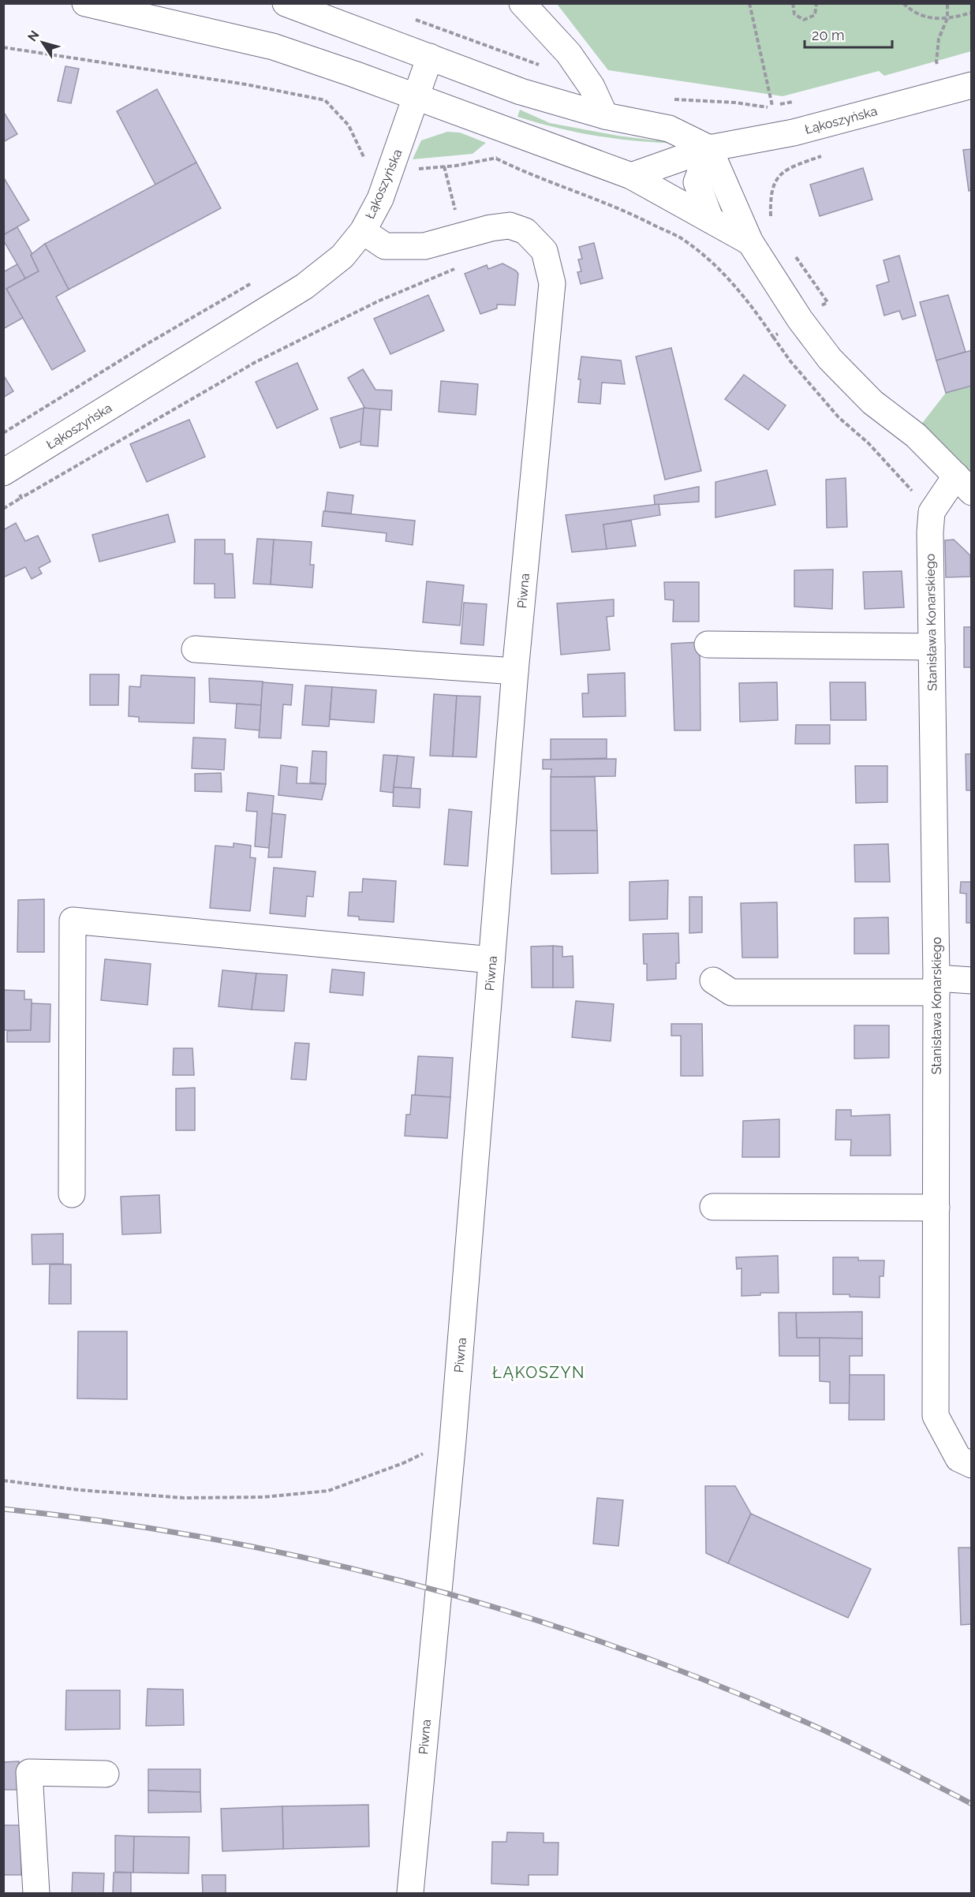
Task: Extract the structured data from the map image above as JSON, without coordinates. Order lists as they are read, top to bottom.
{
  "streets": {
    "street": ["Łąkoszyńska", "Piwna", "Stanisława Konarskiego"]
  },
  "crossings": [
    ["Łąkoszyńska", "Piwna"]
  ],
  "districts": ["ŁĄKOSZYN"],
  "scale_bar": "20 m",
  "north": "top left"
}
